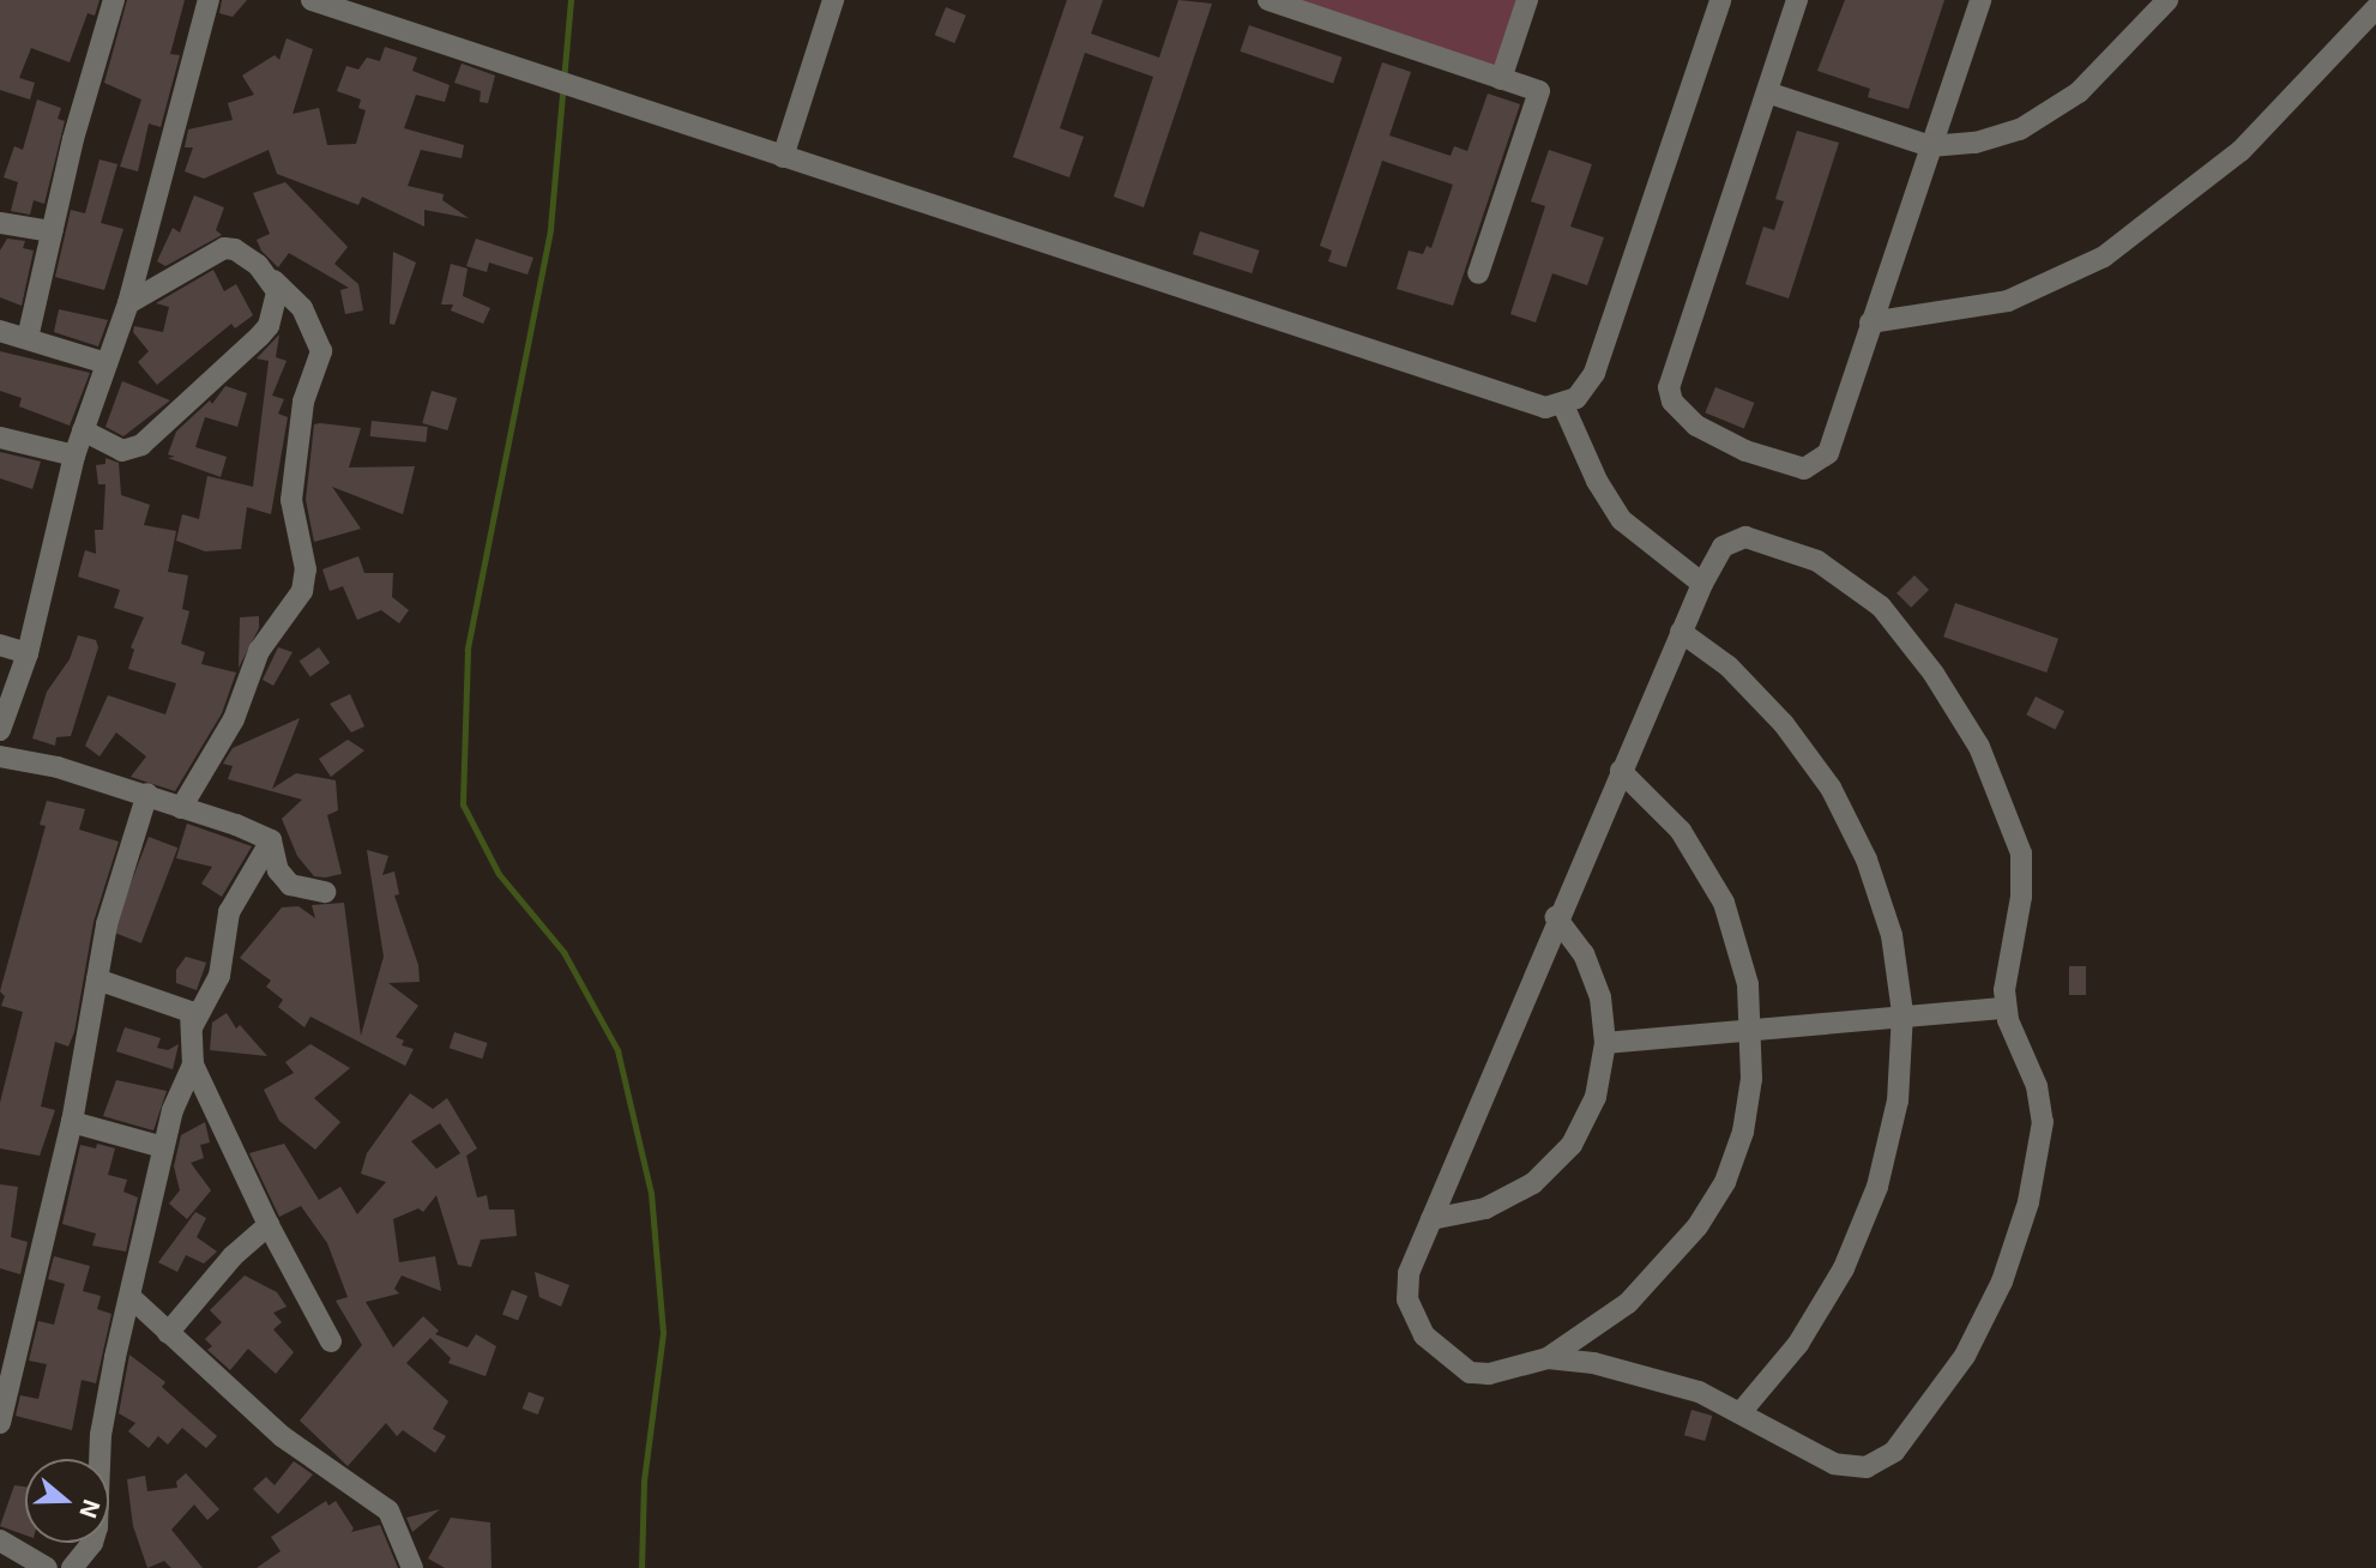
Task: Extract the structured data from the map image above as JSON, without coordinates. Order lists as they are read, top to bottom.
{
  "north": "right"
}
